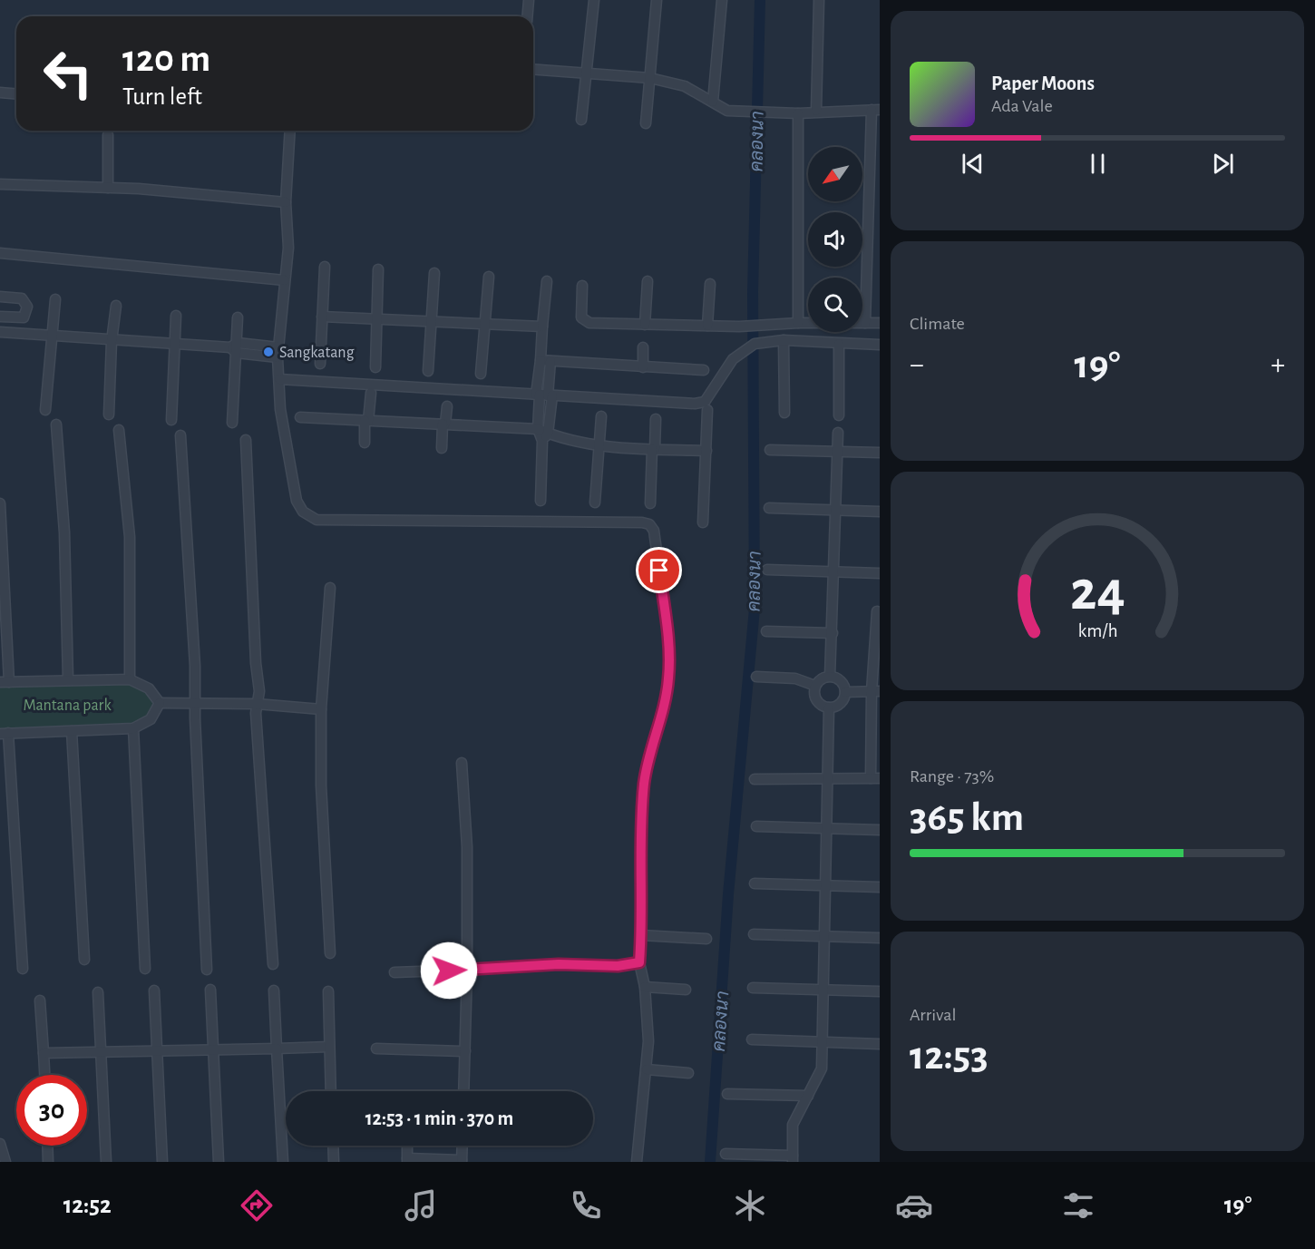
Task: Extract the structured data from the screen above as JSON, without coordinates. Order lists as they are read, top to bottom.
{
  "water": ["คลองนา"],
  "parks": ["Mantana park"],
  "places": ["Sangkatang"],
  "north": "bottom left",
  "page": {
    "turn": ["120 m", "Turn left"],
    "song": ["Paper Moons", "Ada Vale"],
    "tile": [
      "Climate",
      ["Range · 73%", "365 km"],
      ["Arrival", "12:53"]
    ],
    "heat": ["−", "19°", "+"],
    "limit": "30",
    "trip": "12:53 · 1 min · 370 m",
    "tabs": ["12:52", "19°"],
    "gauge": ["24", "km/h"]
  }
}
